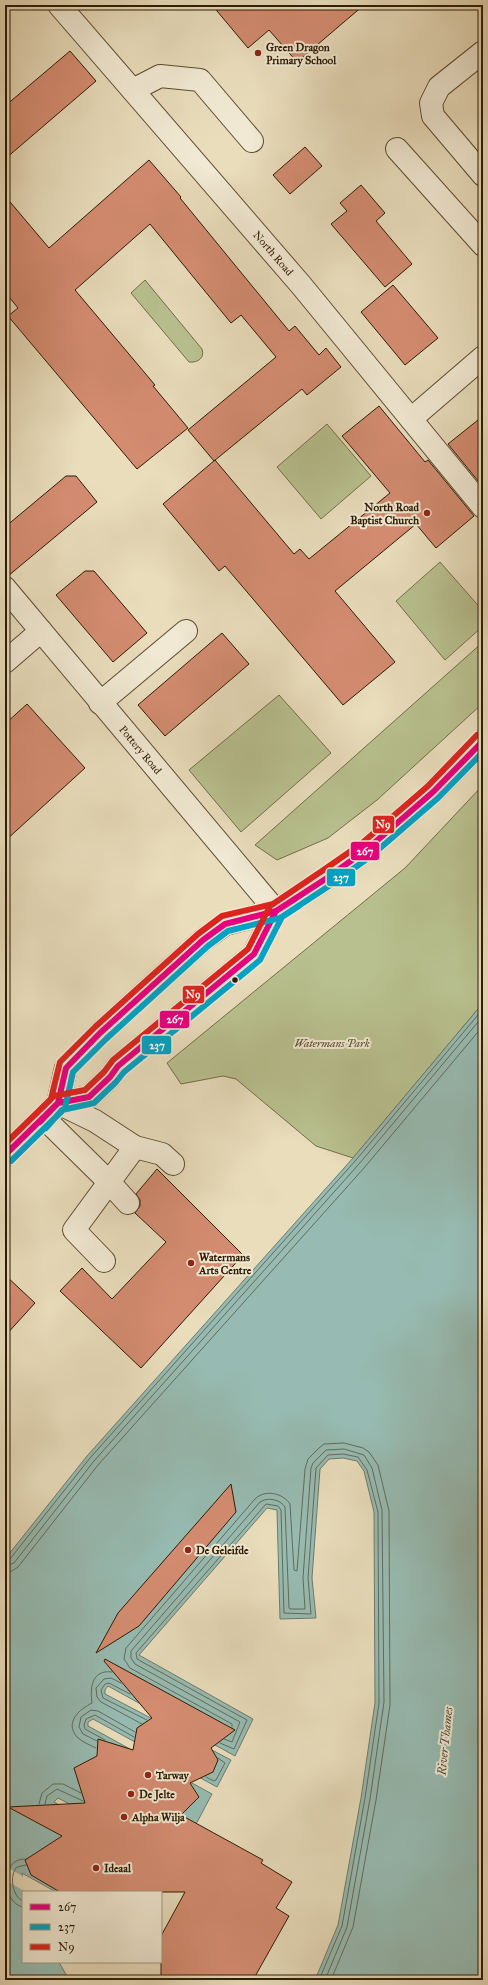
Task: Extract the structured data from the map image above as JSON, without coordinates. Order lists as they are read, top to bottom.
{
  "streets": {
    "street": ["North Road", "Pottery Road"]
  },
  "water": ["River Thames"],
  "parks": ["Watermans Park"],
  "places": [
    "Green Dragon Primary School",
    "North Road Baptist Church",
    "Watermans Arts Centre",
    "De Geleifde",
    "Tarway",
    "De Jelte",
    "Alpha Wilja",
    "Ideaal"
  ],
  "lines": ["transit line N9", "transit line 267", "transit line 237"],
  "legend": ["267", "237", "N9"]
}
